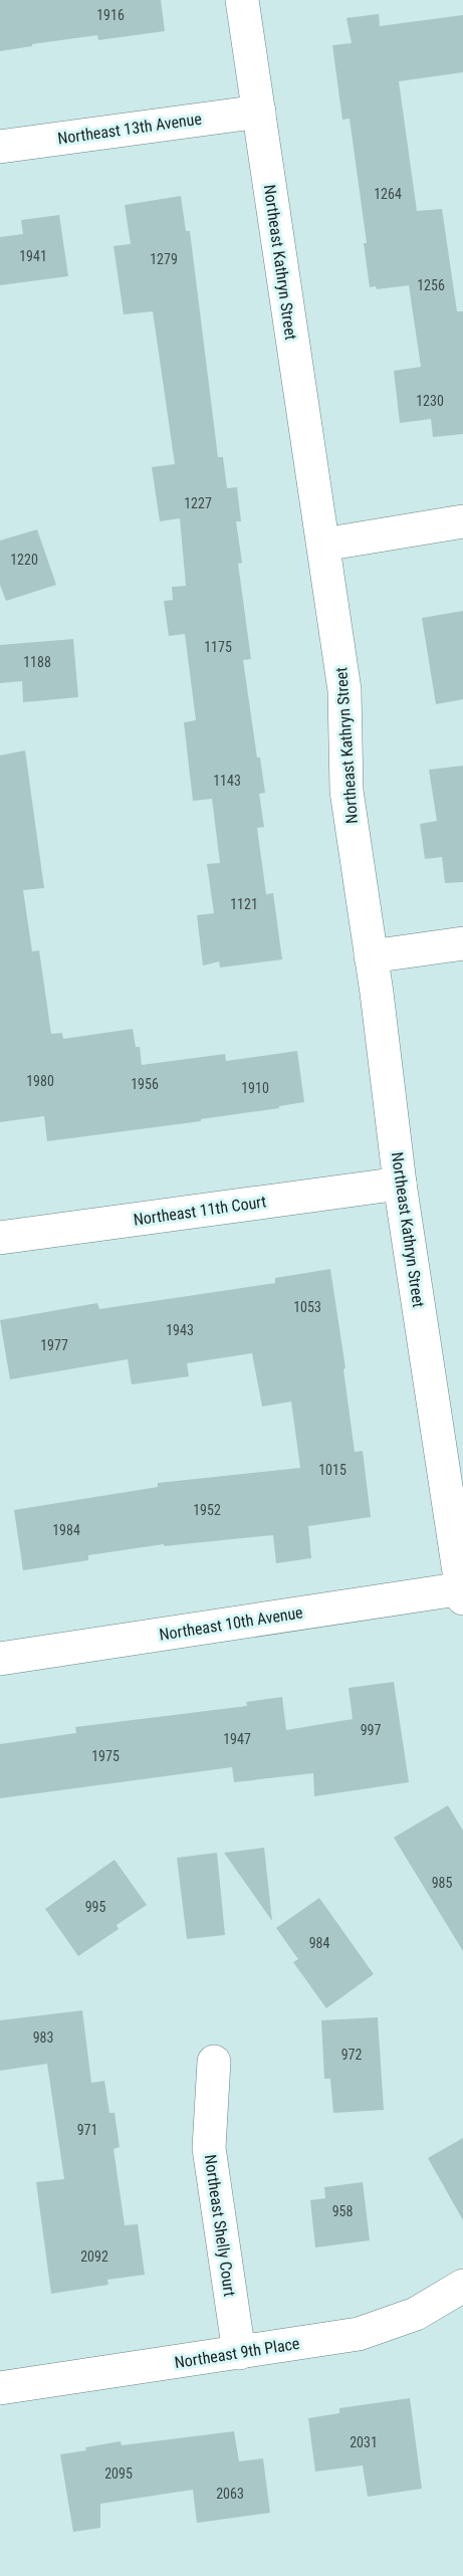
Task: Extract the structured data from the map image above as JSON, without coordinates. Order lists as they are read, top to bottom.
{
  "streets": {
    "street": [
      "Northeast 13th Avenue",
      "Northeast Kathryn Street",
      "Northeast 11th Court",
      "Northeast 10th Avenue",
      "Northeast Shelly Court",
      "Northeast 9th Place"
    ]
  },
  "crossings": [
    ["Northeast 13th Avenue", "Northeast Kathryn Street"],
    ["Northeast Kathryn Street", "Northeast 11th Court"],
    ["Northeast Kathryn Street", "Northeast 10th Avenue"],
    ["Northeast Shelly Court", "Northeast 9th Place"]
  ],
  "house_numbers": [
    "1916",
    "1264",
    "1941",
    "1279",
    "1256",
    "1230",
    "1227",
    "1220",
    "1175",
    "1188",
    "1143",
    "1121",
    "1980",
    "1956",
    "1910",
    "1053",
    "1943",
    "1977",
    "1015",
    "1952",
    "1984",
    "997",
    "1947",
    "1975",
    "985",
    "995",
    "984",
    "983",
    "972",
    "971",
    "958",
    "2092",
    "2031",
    "2095",
    "2063"
  ]
}
